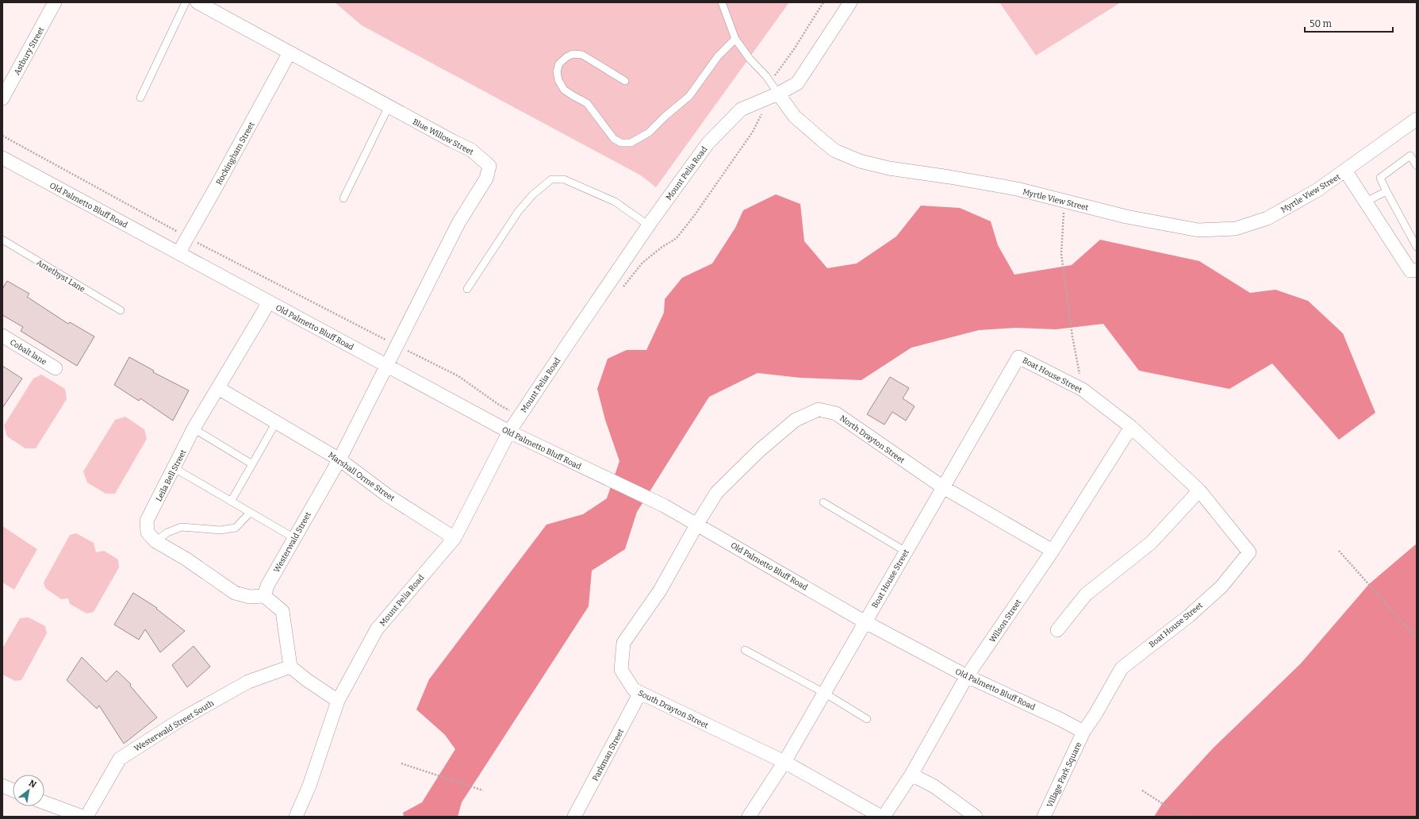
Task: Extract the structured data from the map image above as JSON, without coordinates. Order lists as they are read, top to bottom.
{
  "streets": {
    "street": [
      "Astbury Street",
      "Blue Willow Street",
      "Rockingham Street",
      "Mount Pelia Road",
      "Myrtle View Street",
      "Old Palmetto Bluff Road",
      "Cobalt lane",
      "Boat House Street",
      "North Drayton Street",
      "Leila Bell Street",
      "Marshall Orme Street",
      "Westerwald Street",
      "Wilson Street",
      "South Drayton Street",
      "Westerwald Street South",
      "Parkman Street",
      "Village Park Square"
    ],
    "lane": ["Amethyst Lane"]
  },
  "crossings": [
    ["Blue Willow Street", "Rockingham Street"],
    ["Blue Willow Street", "Old Palmetto Bluff Road"],
    ["Blue Willow Street", "Westerwald Street"],
    ["Rockingham Street", "Old Palmetto Bluff Road"],
    ["Mount Pelia Road", "Myrtle View Street"],
    ["Mount Pelia Road", "Old Palmetto Bluff Road"],
    ["Mount Pelia Road", "Marshall Orme Street"],
    ["Old Palmetto Bluff Road", "Boat House Street"],
    ["Old Palmetto Bluff Road", "North Drayton Street"],
    ["Old Palmetto Bluff Road", "Leila Bell Street"],
    ["Old Palmetto Bluff Road", "Westerwald Street"],
    ["Old Palmetto Bluff Road", "Wilson Street"],
    ["Old Palmetto Bluff Road", "South Drayton Street"],
    ["Old Palmetto Bluff Road", "Village Park Square"],
    ["Boat House Street", "North Drayton Street"],
    ["Boat House Street", "Wilson Street"],
    ["Boat House Street", "South Drayton Street"],
    ["Boat House Street", "Village Park Square"],
    ["North Drayton Street", "Wilson Street"],
    ["North Drayton Street", "South Drayton Street"],
    ["Leila Bell Street", "Marshall Orme Street"],
    ["Leila Bell Street", "Westerwald Street"],
    ["Marshall Orme Street", "Westerwald Street"],
    ["South Drayton Street", "Parkman Street"]
  ],
  "scale_bar": "50 m",
  "north": "top right"
}
